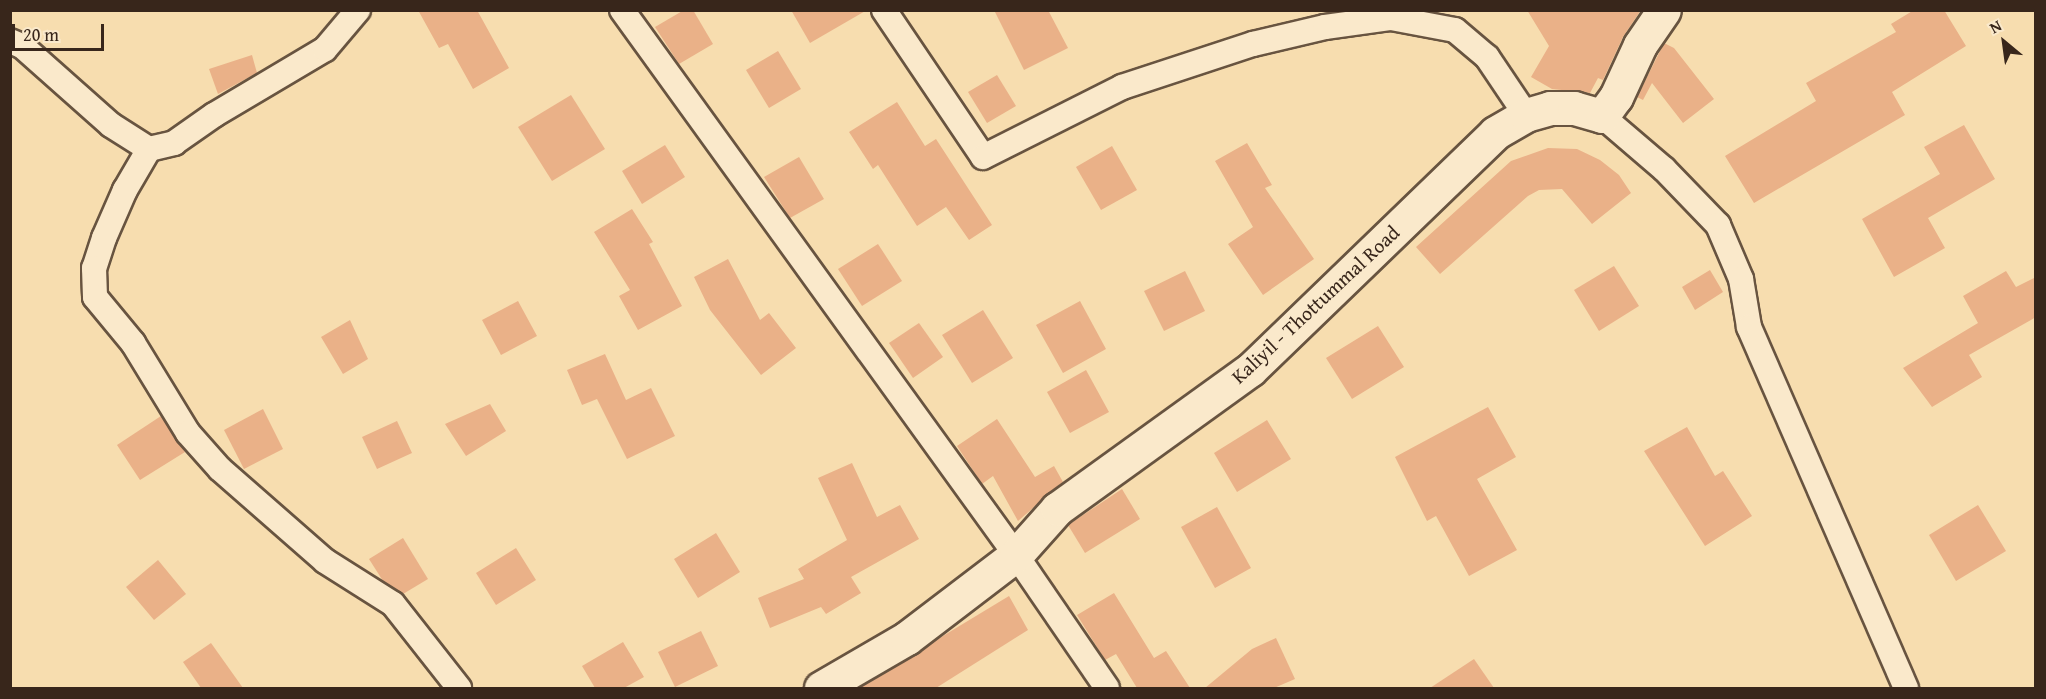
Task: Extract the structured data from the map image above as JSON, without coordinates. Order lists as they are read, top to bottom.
{
  "streets": {
    "main road": ["Kaliyil - Thottummal Road"]
  },
  "scale_bar": "20 m",
  "north": "top left"
}
